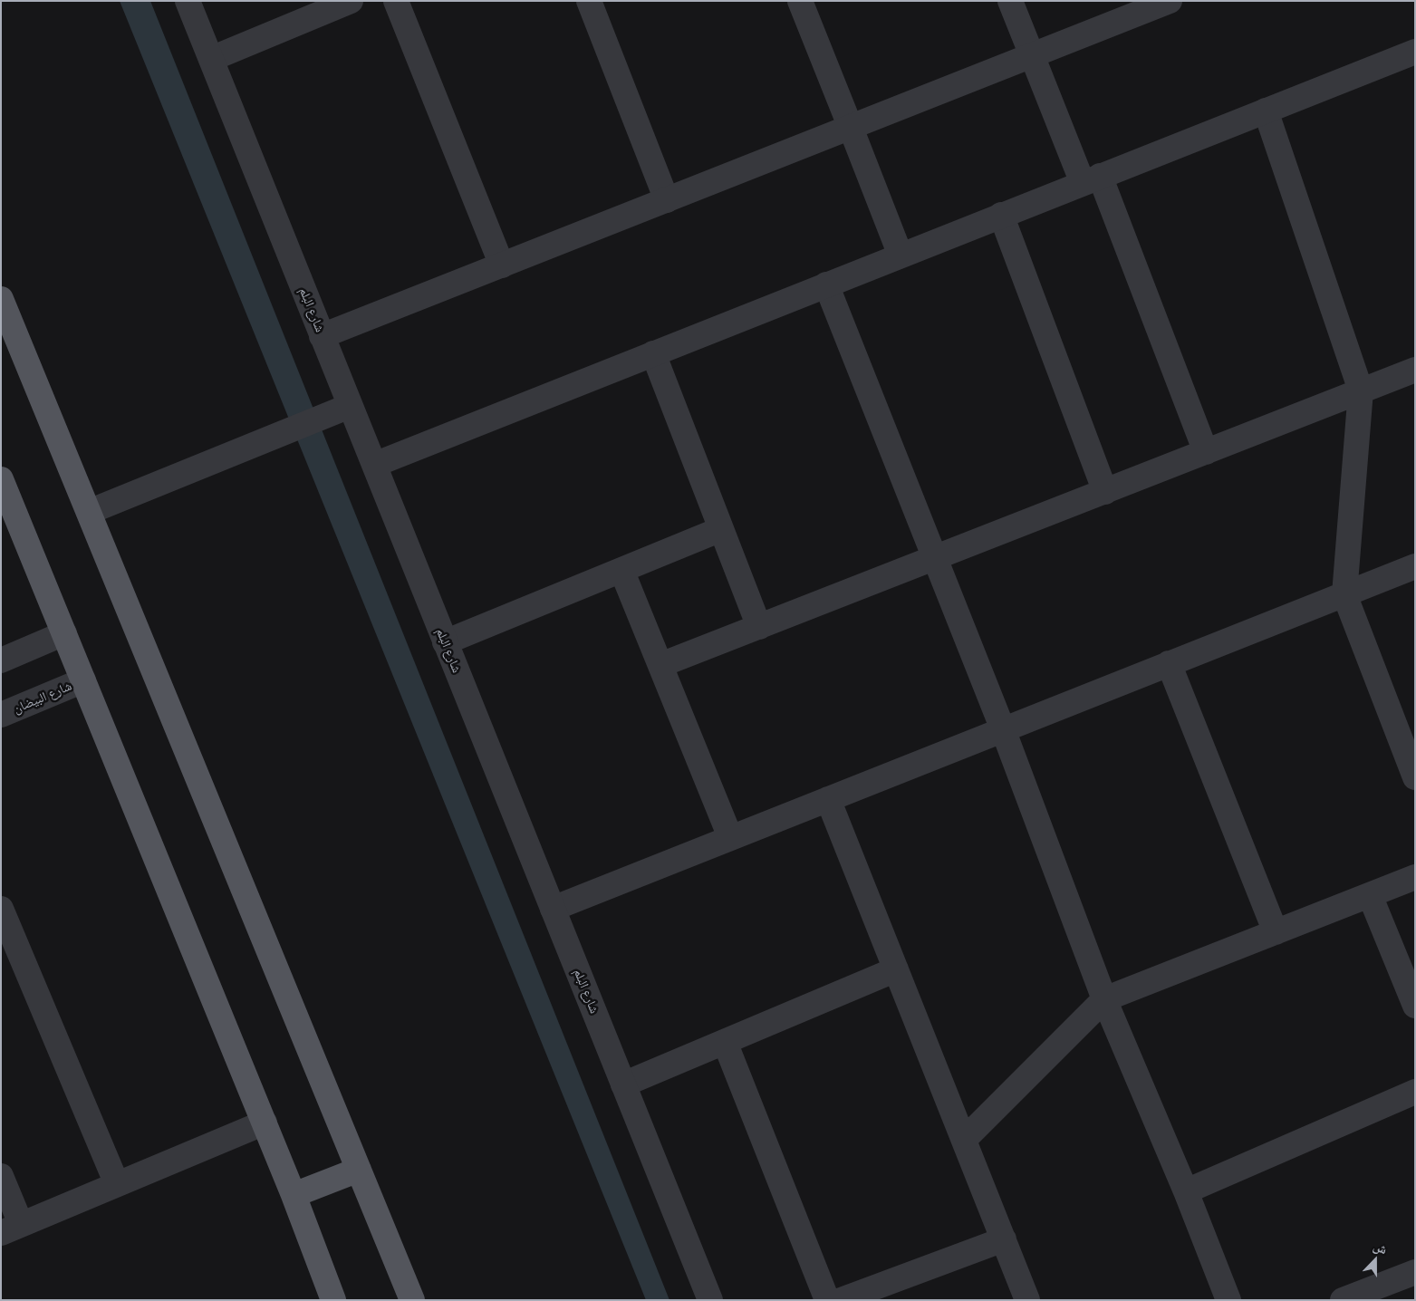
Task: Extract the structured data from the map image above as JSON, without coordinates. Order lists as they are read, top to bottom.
{
  "streets": {
    "street": ["شارع البلم", "شارع البيضان"]
  },
  "north": "top"
}
